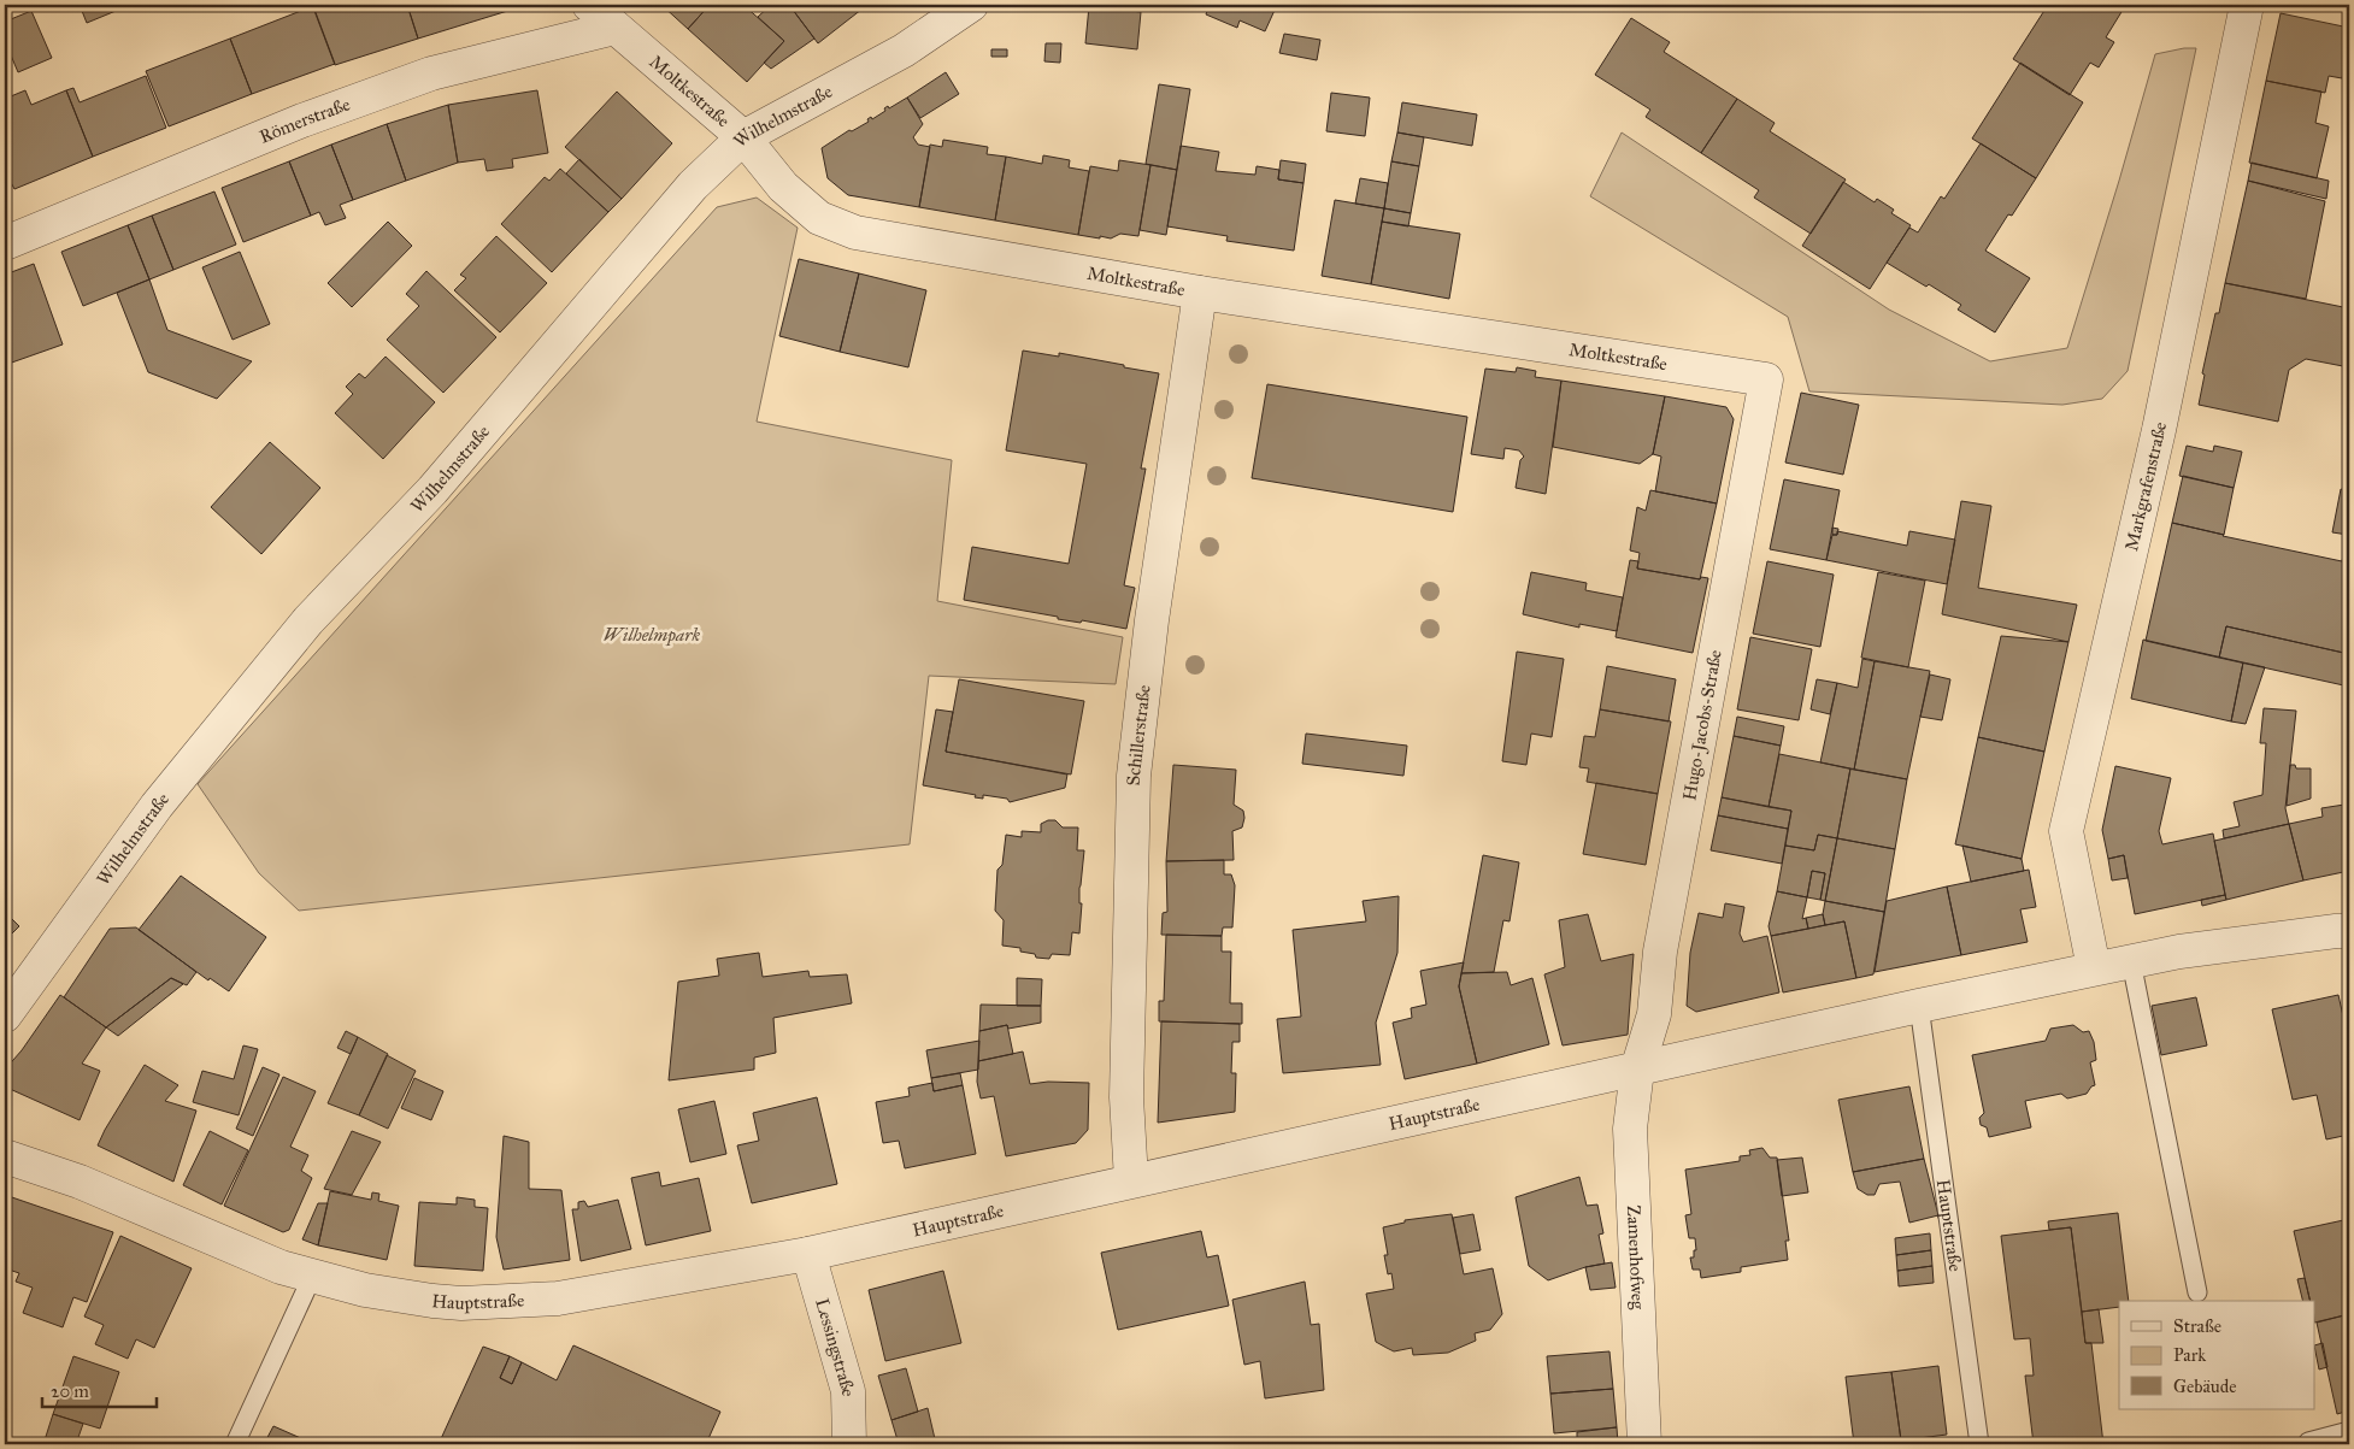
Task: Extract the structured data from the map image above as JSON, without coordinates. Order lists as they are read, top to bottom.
{
  "streets": {
    "street": [
      "Moltkestraße",
      "Wilhelmstraße",
      "Römerstraße",
      "Markgrafenstraße",
      "Hugo-Jacobs-Straße",
      "Schillerstraße",
      "Hauptstraße",
      "Zamenhofweg",
      "Lessingstraße"
    ]
  },
  "crossings": [
    ["Moltkestraße", "Wilhelmstraße"],
    ["Moltkestraße", "Römerstraße"],
    ["Moltkestraße", "Hugo-Jacobs-Straße"],
    ["Moltkestraße", "Schillerstraße"],
    ["Markgrafenstraße", "Hauptstraße"],
    ["Hugo-Jacobs-Straße", "Hauptstraße"],
    ["Hugo-Jacobs-Straße", "Zamenhofweg"],
    ["Schillerstraße", "Hauptstraße"],
    ["Hauptstraße", "Zamenhofweg"],
    ["Hauptstraße", "Lessingstraße"]
  ],
  "parks": ["Wilhelmpark"],
  "legend": ["Straße", "Park", "Gebäude"],
  "scale_bar": "20 m"
}
